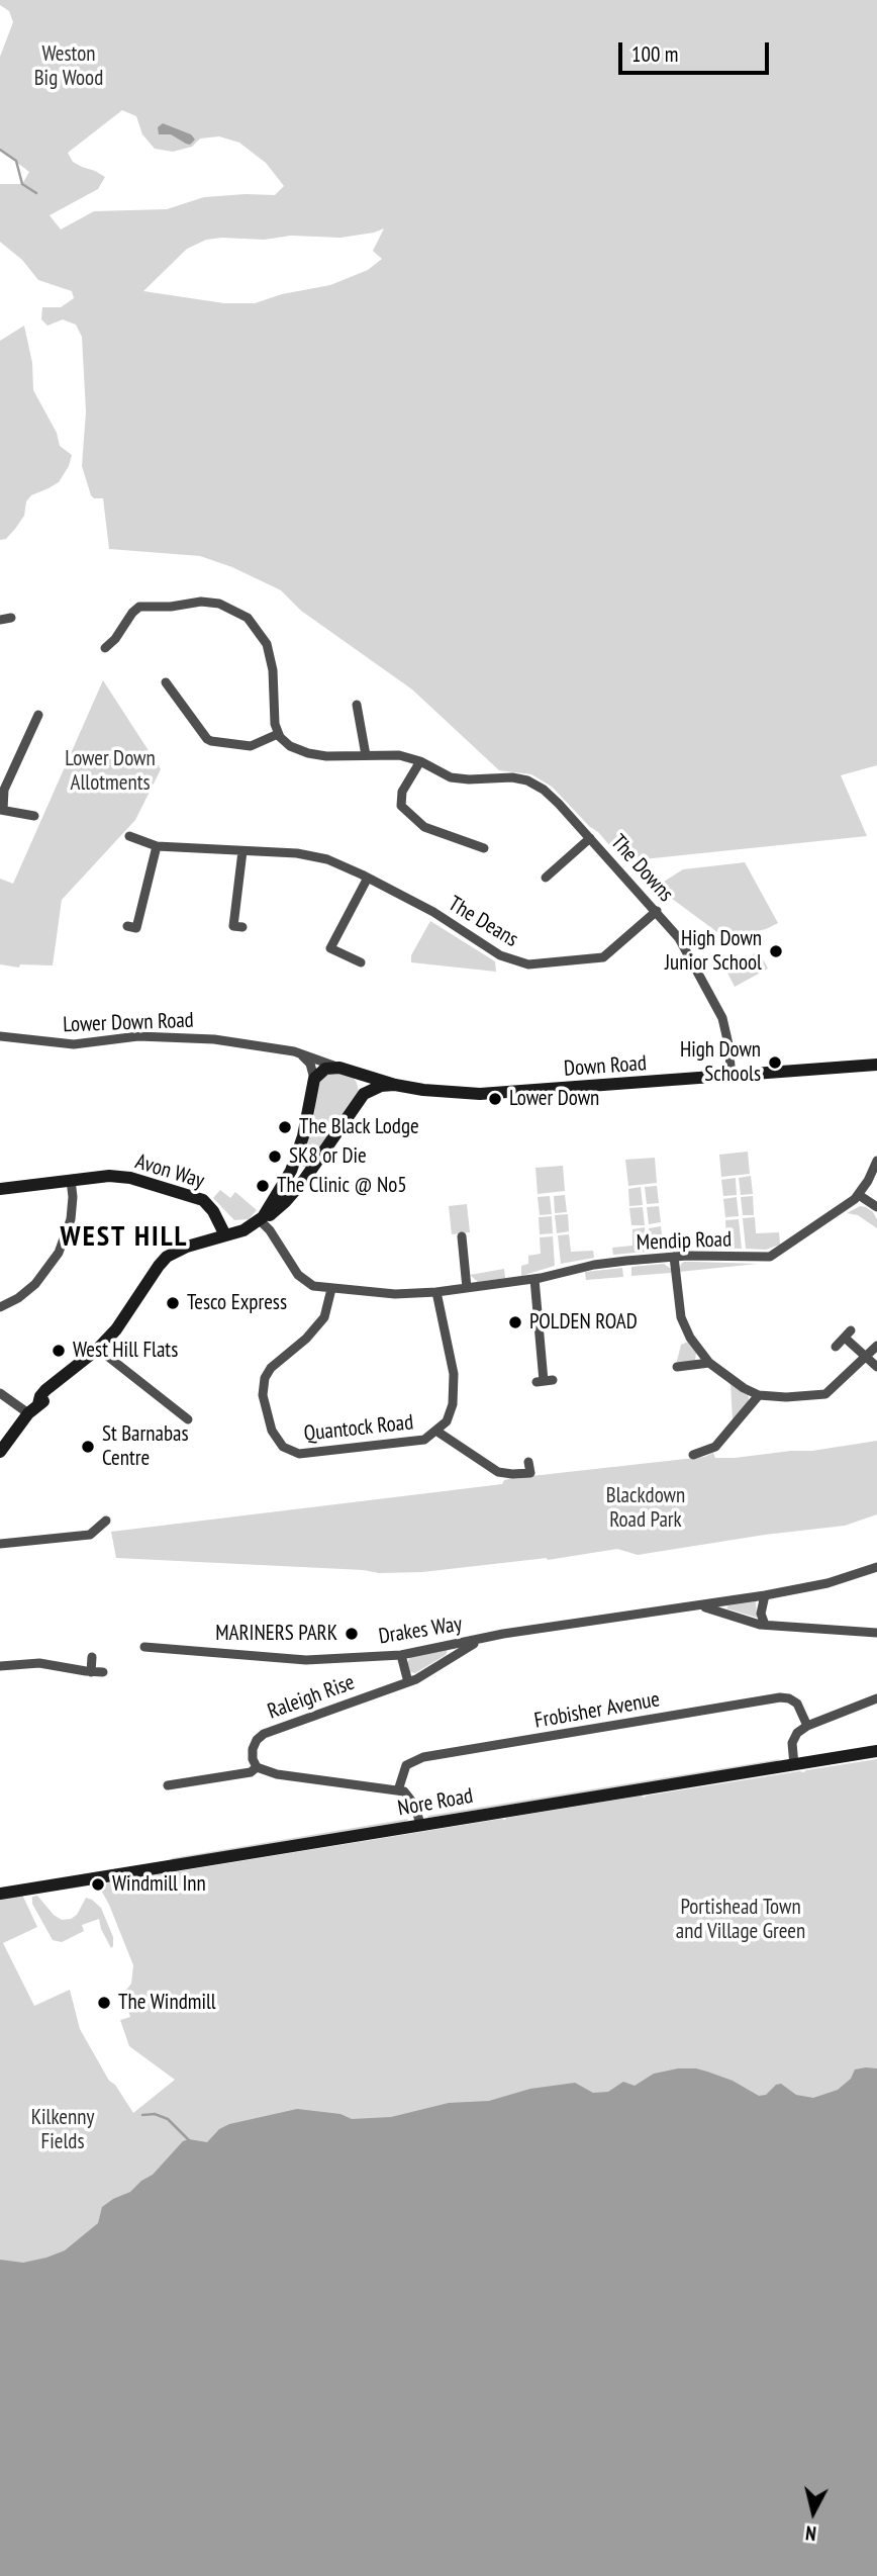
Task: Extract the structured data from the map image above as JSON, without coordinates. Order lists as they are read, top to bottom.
{
  "streets": {
    "street": [
      "The Downs",
      "The Deans",
      "Lower Down Road",
      "Down Road",
      "Avon Way",
      "Mendip Road",
      "Quantock Road",
      "Drakes Way",
      "Raleigh Rise",
      "Frobisher Avenue",
      "Nore Road"
    ]
  },
  "crossings": [
    ["The Downs", "The Deans"],
    ["The Downs", "Down Road"],
    ["Lower Down Road", "Down Road"],
    ["Mendip Road", "Quantock Road"],
    ["Drakes Way", "Raleigh Rise"]
  ],
  "districts": ["WEST HILL"],
  "parks": [
    "Weston Big Wood",
    "Lower Down Allotments",
    "Blackdown Road Park",
    "Portishead Town and Village Green",
    "Kilkenny Fields"
  ],
  "places": [
    "High Down Junior School",
    "High Down Schools",
    "Lower Down",
    "The Black Lodge",
    "SK8 or Die",
    "The Clinic @ No5",
    "Tesco Express",
    "POLDEN ROAD",
    "West Hill Flats",
    "St Barnabas Centre",
    "MARINERS PARK",
    "Windmill Inn",
    "The Windmill"
  ],
  "scale_bar": "100 m",
  "north": "bottom"
}
